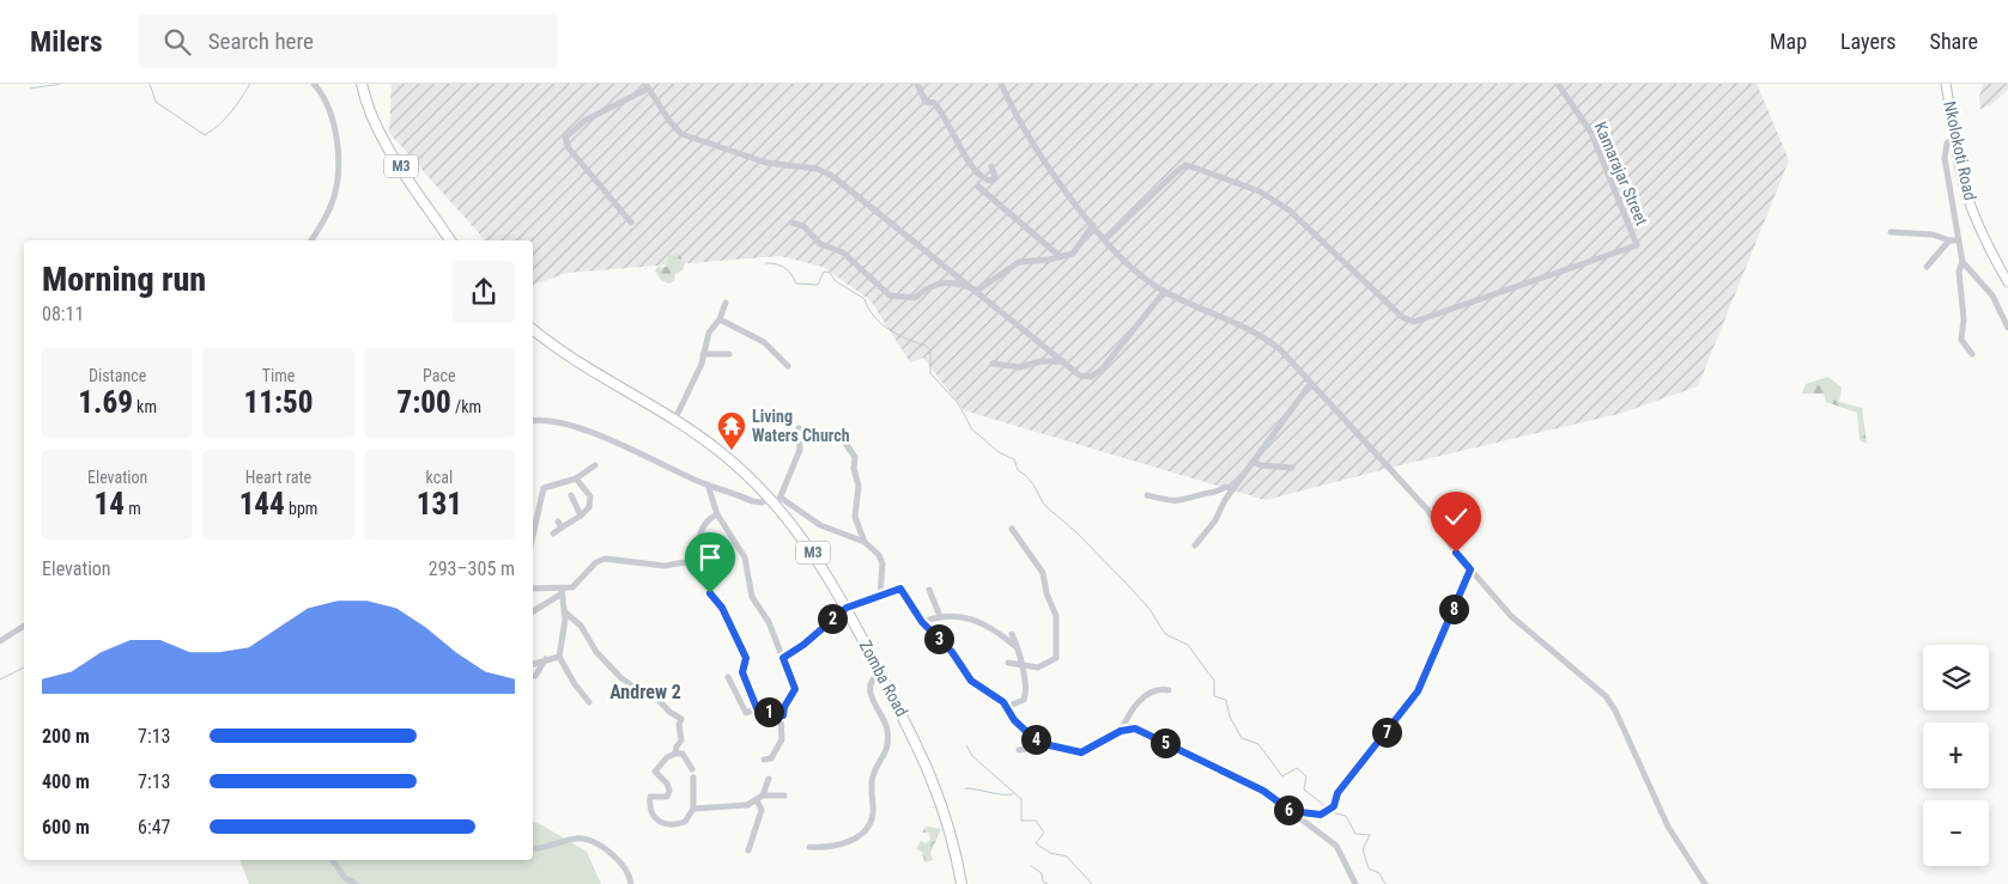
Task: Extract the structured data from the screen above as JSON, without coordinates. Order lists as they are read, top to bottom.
{
  "streets": {
    "highway": ["M3", "Zomba Road"],
    "main road": ["Nkolokoti Road"],
    "street": ["Kamarajar Street"]
  },
  "districts": ["Andrew 2"],
  "places": {
    "temple": ["Living Waters Church"]
  },
  "page": {
    "header": "Milers",
    "search": "Search here",
    "nav": ["Map", "Layers", "Share"],
    "heading": ["Morning run", "08:11"],
    "stats": [
      ["Distance", "1.69 km"],
      ["Time", "11:50"],
      ["Pace", "7:00 /km"],
      ["Elevation", "14 m"],
      ["Heart rate", "144 bpm"],
      ["kcal", "131"]
    ],
    "chart": ["Elevation", "293–305 m"],
    "pins": [
      "8",
      "2",
      "3",
      "1",
      "7",
      "4",
      "5",
      "6"
    ],
    "map_buttons": ["+", "−"],
    "list": [
      {
        "name": "200 m",
        "note": "7:13"
      },
      {
        "name": "400 m",
        "note": "7:13"
      },
      {
        "name": "600 m",
        "note": "6:47"
      }
    ]
  }
}
